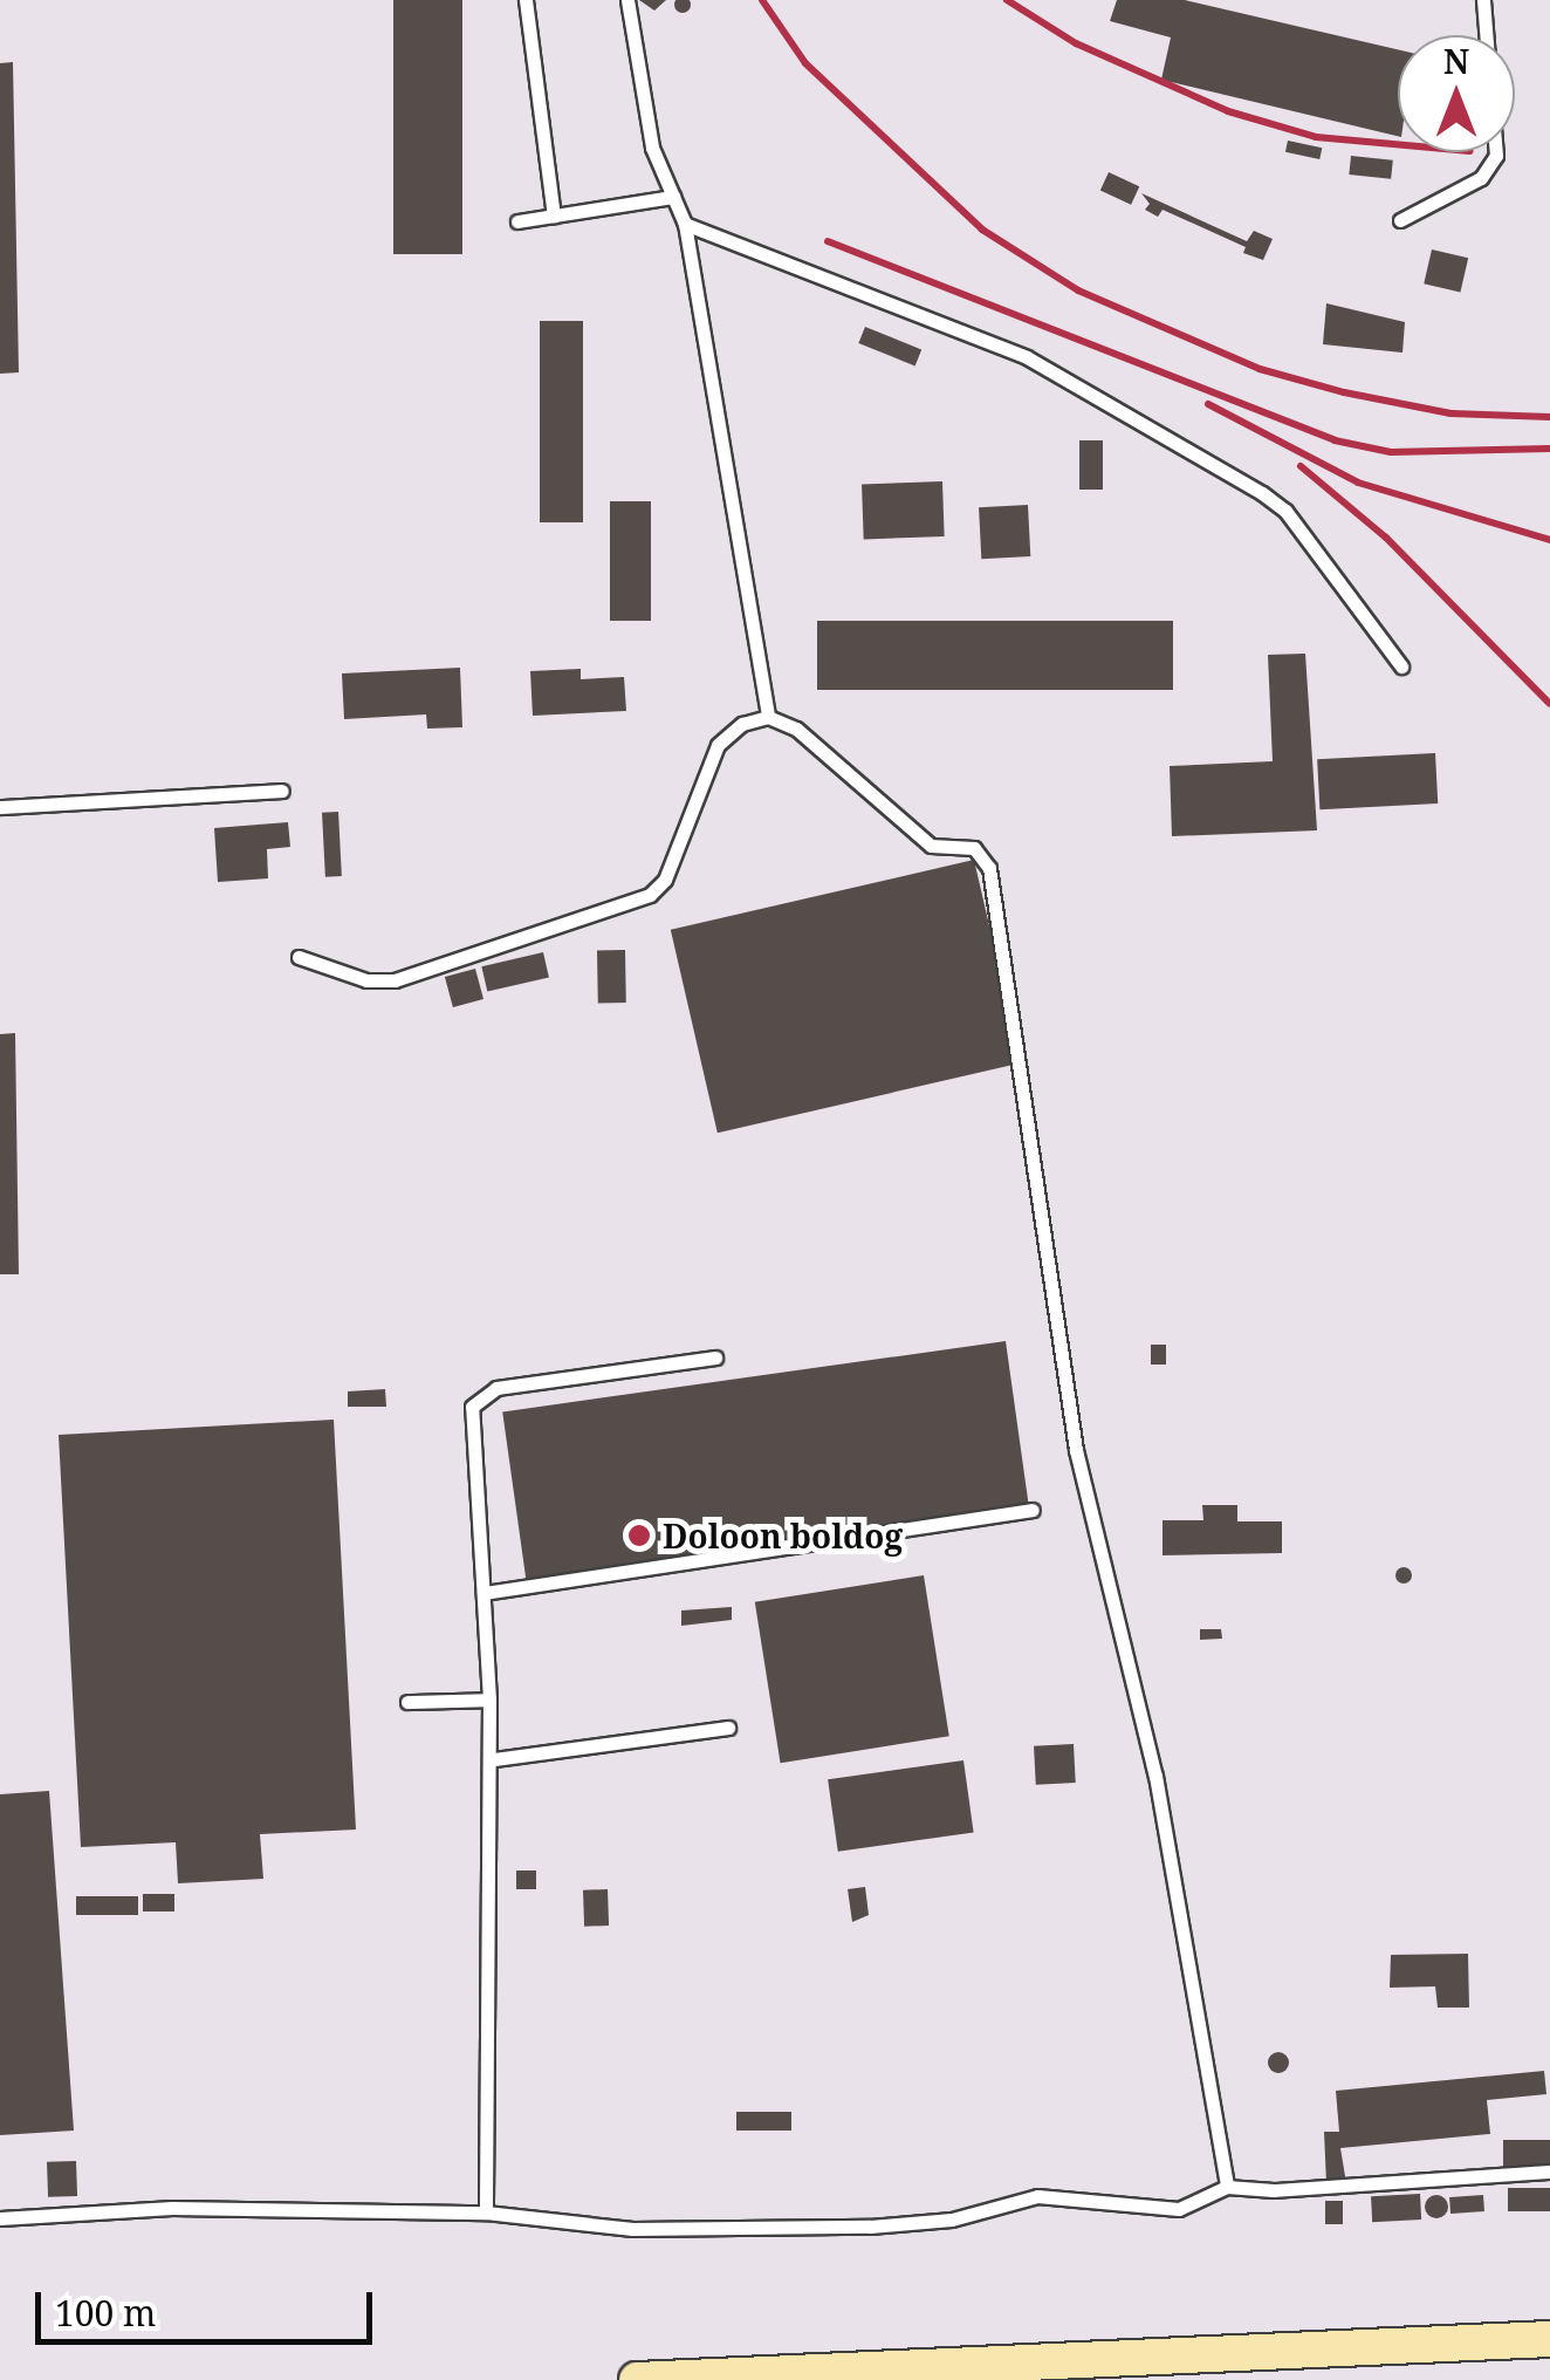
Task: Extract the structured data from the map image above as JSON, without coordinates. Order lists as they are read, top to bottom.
{
  "places": ["Doloon boldog"],
  "scale_bar": "100 m",
  "north": "top"
}
